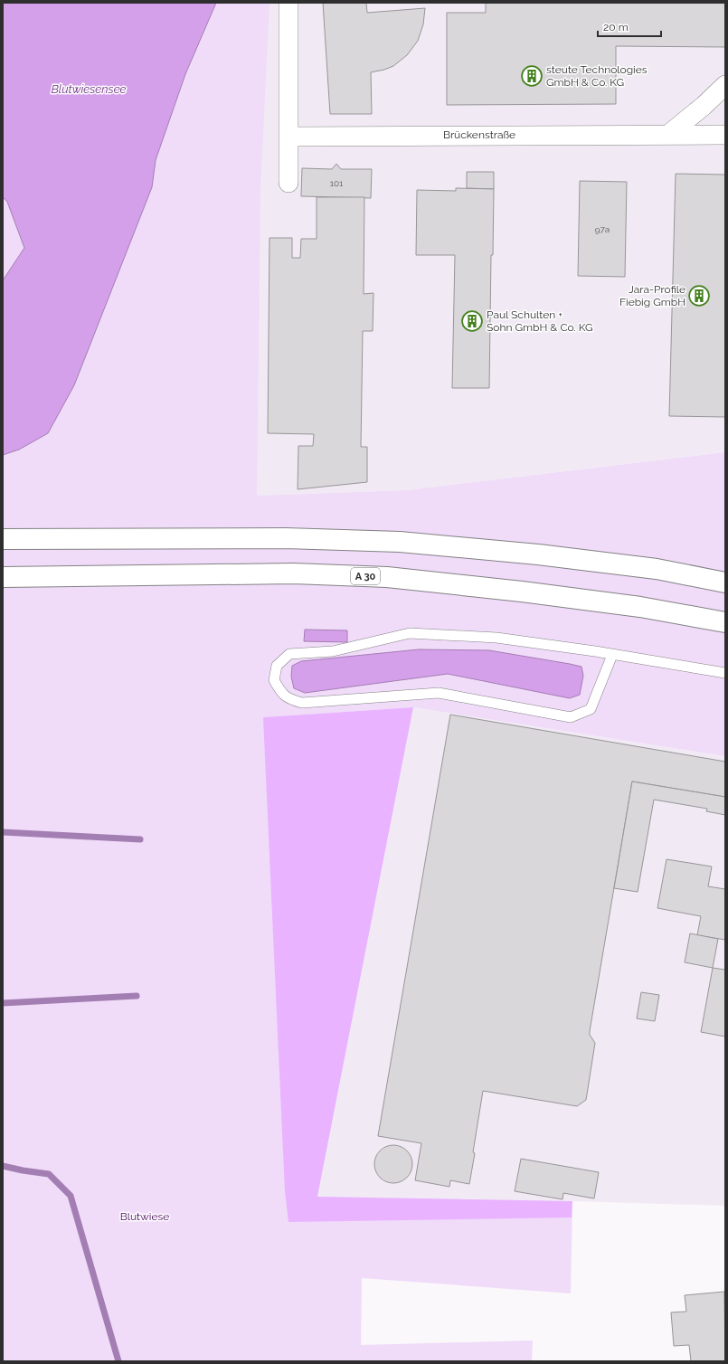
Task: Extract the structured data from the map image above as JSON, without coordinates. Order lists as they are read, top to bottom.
{
  "streets": {
    "highway": ["A 30"],
    "street": ["Brückenstraße"]
  },
  "water": ["Blutwiesensee"],
  "parks": ["Blutwiese"],
  "places": {
    "building": ["steute Technologies GmbH & Co. KG", "Jara-Profile Fiebig GmbH", "Paul Schulten + Sohn GmbH & Co. KG"]
  },
  "house_numbers": ["101", "97a"],
  "scale_bar": "20 m"
}
